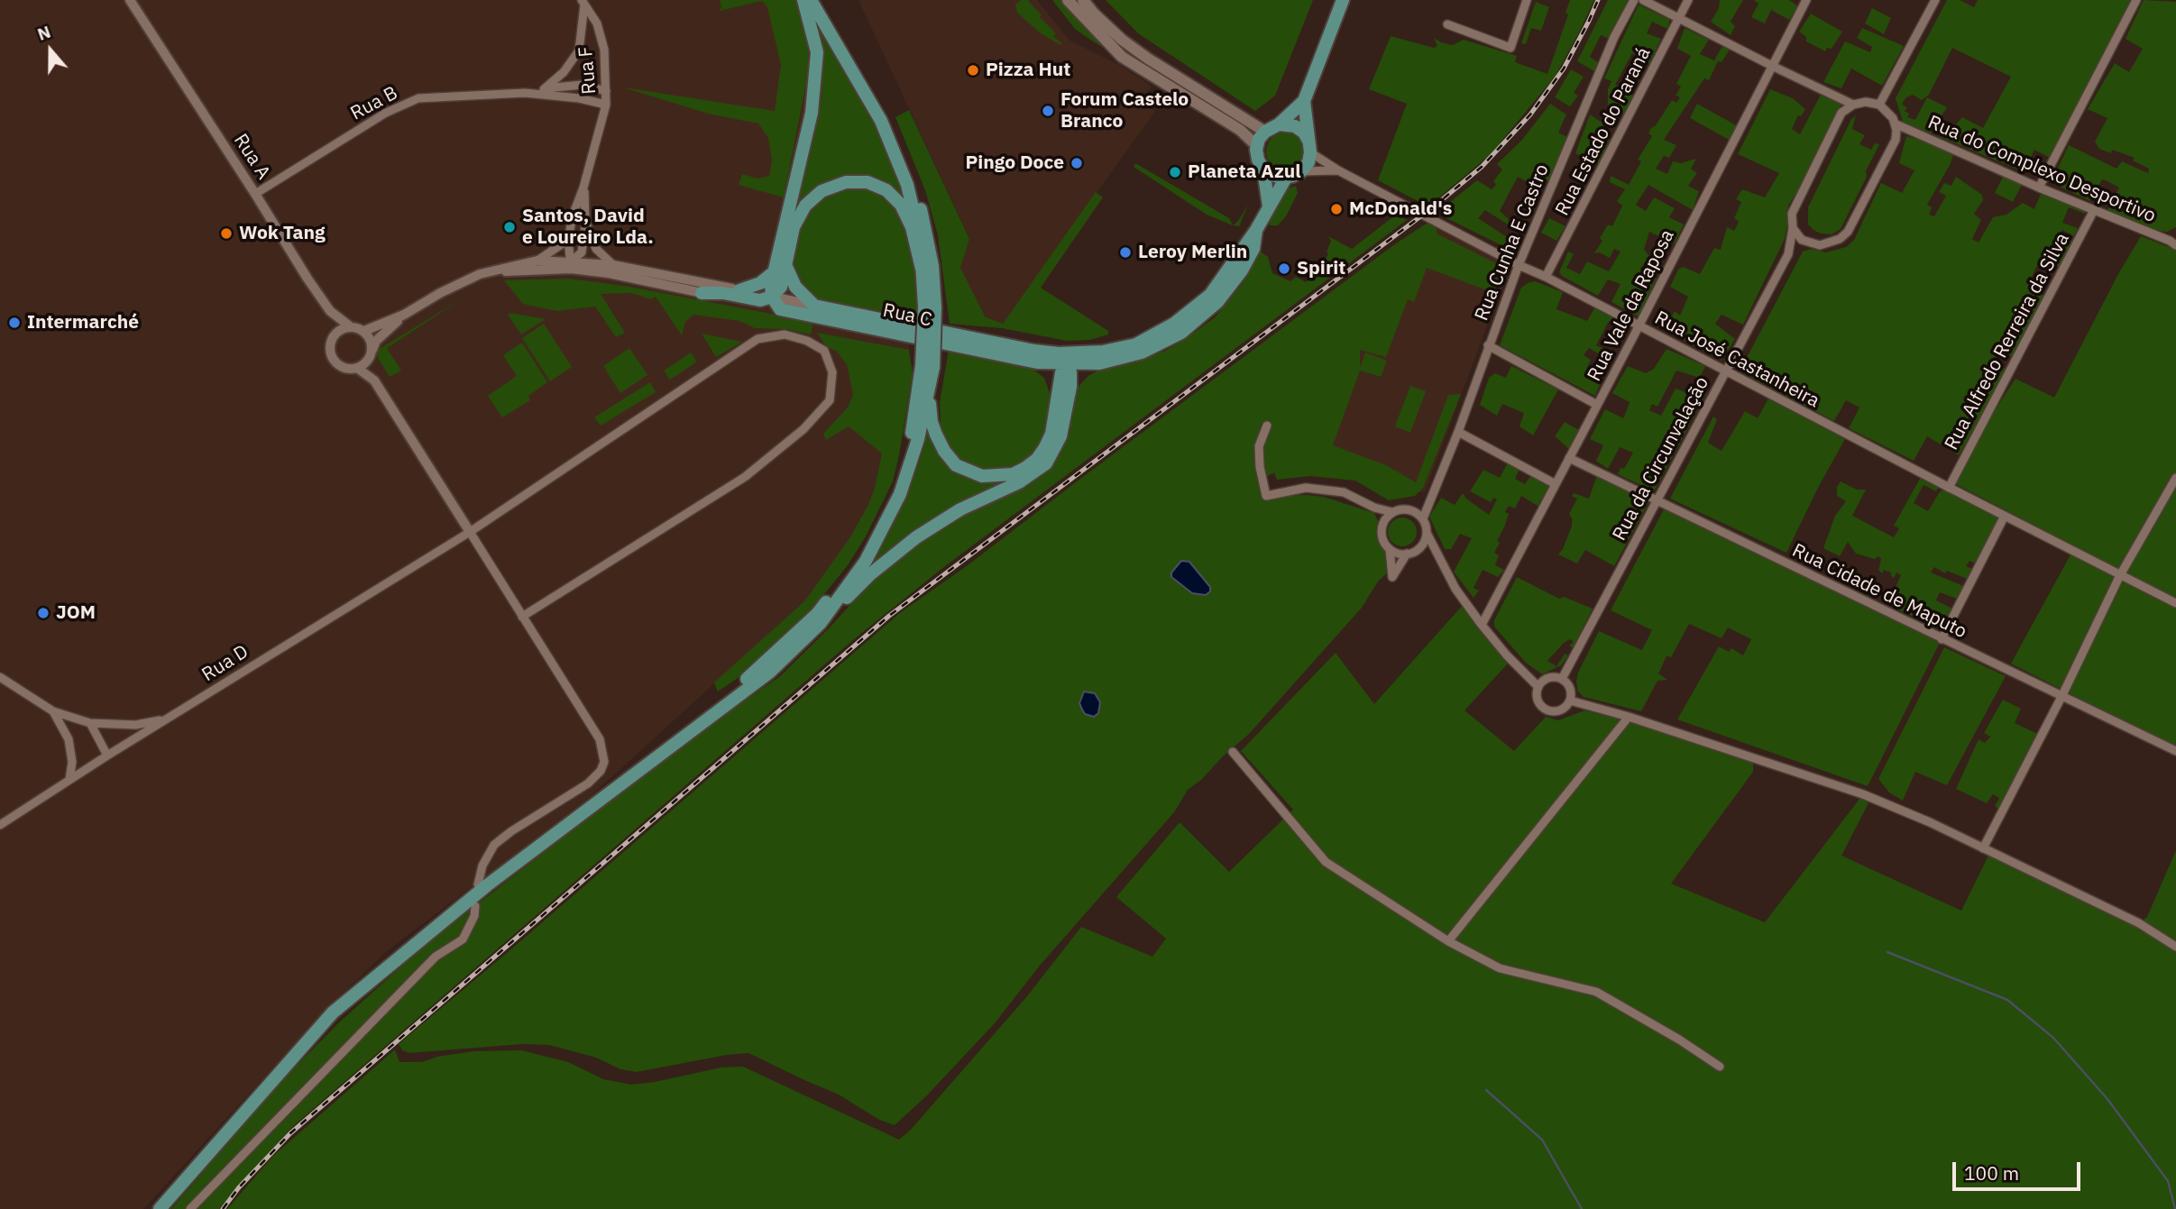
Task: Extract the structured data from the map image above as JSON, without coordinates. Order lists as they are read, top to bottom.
{
  "streets": {
    "main road": ["Rua C"],
    "street": [
      "Rua F",
      "Rua B",
      "Rua Estado do Paraná",
      "Rua A",
      "Rua do Complexo Desportivo",
      "Rua Cunha E Castro",
      "Rua Vale da Raposa",
      "Rua Alfredo Rerreira da Silva",
      "Rua José Castanheira",
      "Rua da Circunvalação",
      "Rua Cidade de Maputo",
      "Rua D"
    ]
  },
  "crossings": [
    ["Rua F", "Rua B"],
    ["Rua B", "Rua A"],
    ["Rua Estado do Paraná", "Rua José Castanheira"],
    ["Rua A", "Rua C"],
    ["Rua do Complexo Desportivo", "Rua Alfredo Rerreira da Silva"],
    ["Rua Cunha E Castro", "Rua José Castanheira"],
    ["Rua Vale da Raposa", "Rua José Castanheira"],
    ["Rua Vale da Raposa", "Rua Cidade de Maputo"],
    ["Rua C", "Rua José Castanheira"],
    ["Rua Alfredo Rerreira da Silva", "Rua José Castanheira"],
    ["Rua José Castanheira", "Rua da Circunvalação"],
    ["Rua da Circunvalação", "Rua Cidade de Maputo"]
  ],
  "places": [
    "Pizza Hut",
    "Forum Castelo Branco",
    "Pingo Doce",
    "Planeta Azul",
    "McDonald's",
    "Santos, David e Loureiro Lda.",
    "Wok Tang",
    "Leroy Merlin",
    "Spirit",
    "Intermarché",
    "JOM"
  ],
  "scale_bar": "100 m",
  "north": "top"
}
